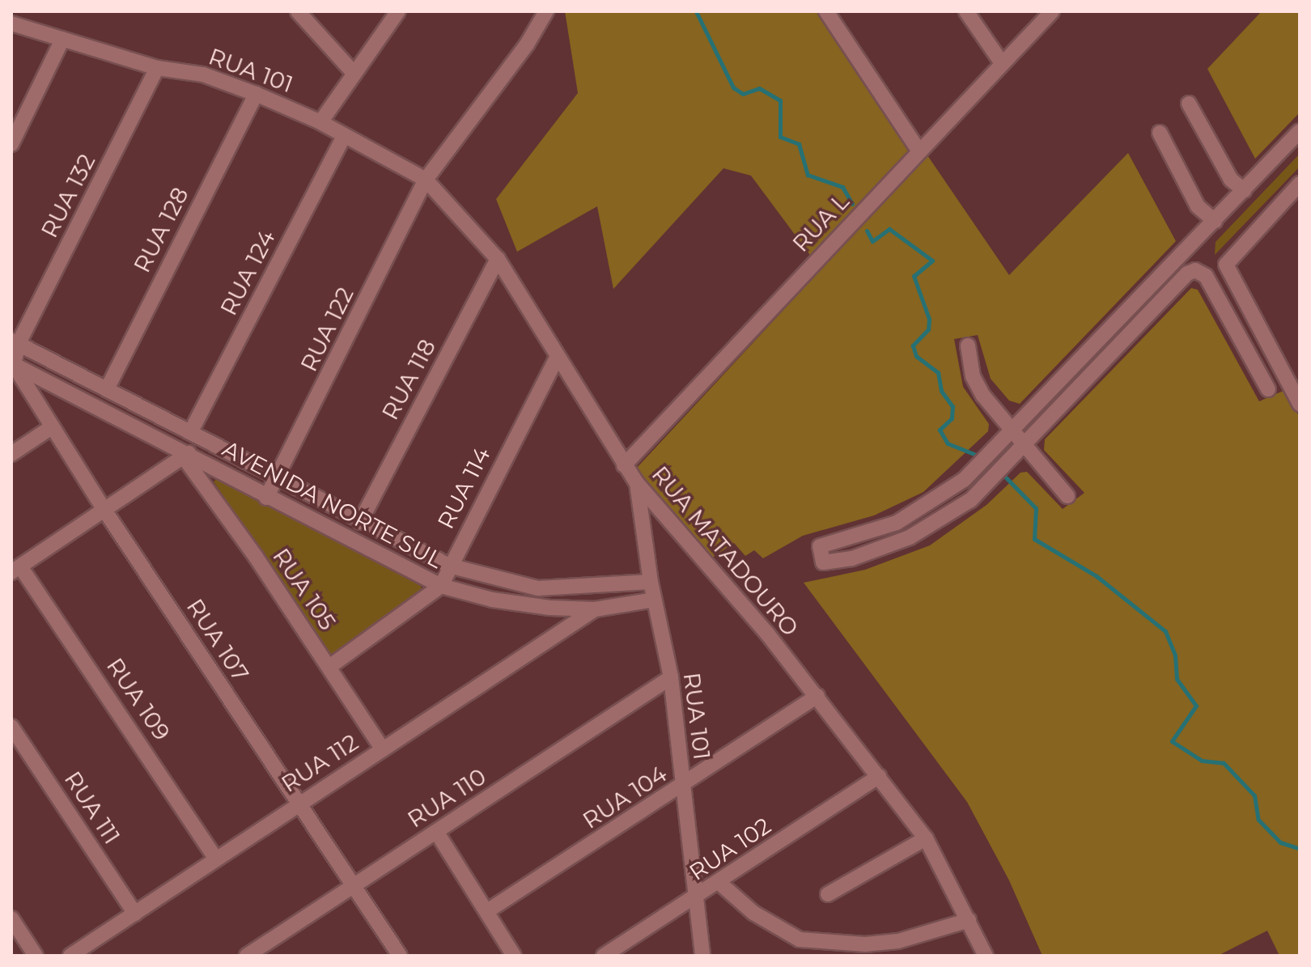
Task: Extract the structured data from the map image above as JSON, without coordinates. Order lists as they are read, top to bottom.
{
  "streets": {
    "street": [
      "RUA 101",
      "RUA 132",
      "RUA L",
      "RUA 128",
      "RUA 124",
      "RUA 122",
      "RUA 118",
      "RUA 114",
      "AVENIDA NORTE SUL",
      "RUA MATADOURO",
      "RUA 105",
      "RUA 107",
      "RUA 109",
      "RUA 112",
      "RUA 104",
      "RUA 110",
      "RUA 111",
      "RUA 102"
    ]
  },
  "crossings": [
    ["RUA 101", "RUA 132"],
    ["RUA 101", "RUA 128"],
    ["RUA 101", "RUA 124"],
    ["RUA 101", "RUA 122"],
    ["RUA 101", "AVENIDA NORTE SUL"],
    ["RUA 101", "RUA MATADOURO"],
    ["RUA 101", "RUA 104"],
    ["RUA 101", "RUA 110"],
    ["RUA 101", "RUA 102"],
    ["RUA 132", "AVENIDA NORTE SUL"],
    ["RUA L", "RUA MATADOURO"],
    ["RUA 128", "AVENIDA NORTE SUL"],
    ["RUA 124", "AVENIDA NORTE SUL"],
    ["RUA 122", "AVENIDA NORTE SUL"],
    ["RUA 122", "RUA MATADOURO"],
    ["RUA 118", "AVENIDA NORTE SUL"],
    ["RUA 118", "RUA MATADOURO"],
    ["RUA 114", "AVENIDA NORTE SUL"],
    ["RUA 114", "RUA MATADOURO"],
    ["AVENIDA NORTE SUL", "RUA 105"],
    ["AVENIDA NORTE SUL", "RUA 107"],
    ["AVENIDA NORTE SUL", "RUA 112"],
    ["RUA MATADOURO", "RUA 104"],
    ["RUA MATADOURO", "RUA 102"],
    ["RUA 105", "RUA 112"],
    ["RUA 107", "RUA 112"],
    ["RUA 107", "RUA 110"],
    ["RUA 109", "RUA 112"],
    ["RUA 112", "RUA 111"]
  ]
}
